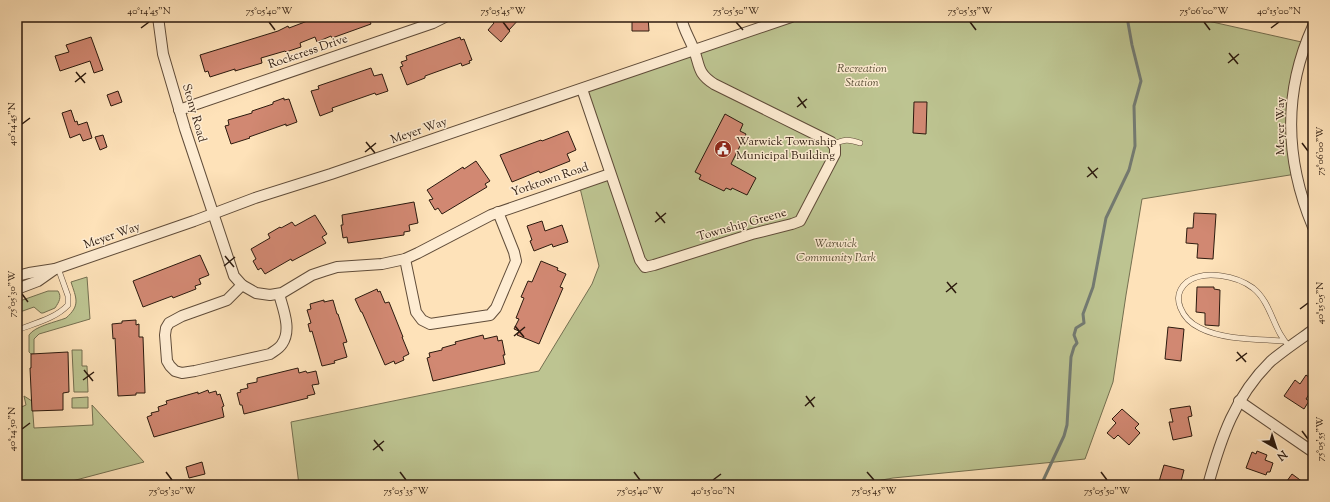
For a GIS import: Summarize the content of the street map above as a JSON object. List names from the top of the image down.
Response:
{
  "streets": {
    "street": [
      "Rockcress Drive",
      "Stony Road",
      "Meyer Way",
      "Yorktown Road",
      "Township Greene"
    ]
  },
  "crossings": [
    ["Rockcress Drive", "Stony Road"],
    ["Stony Road", "Meyer Way"],
    ["Meyer Way", "Township Greene"],
    ["Yorktown Road", "Township Greene"]
  ],
  "parks": ["Recreation Station", "Warwick Community Park"],
  "places": {
    "public building": ["Warwick Township Municipal Building"]
  },
  "north": "bottom right",
  "coordinates": [
    "40°14'45\"N",
    "75°05'40\"W",
    "75°05'45\"W",
    "75°05'50\"W",
    "75°05'55\"W",
    "75°06'00\"W",
    "40°15'00\"N",
    "75°05'30\"W",
    "40°15'05\"N",
    "40°14'50\"N",
    "75°05'35\"W"
  ]
}
